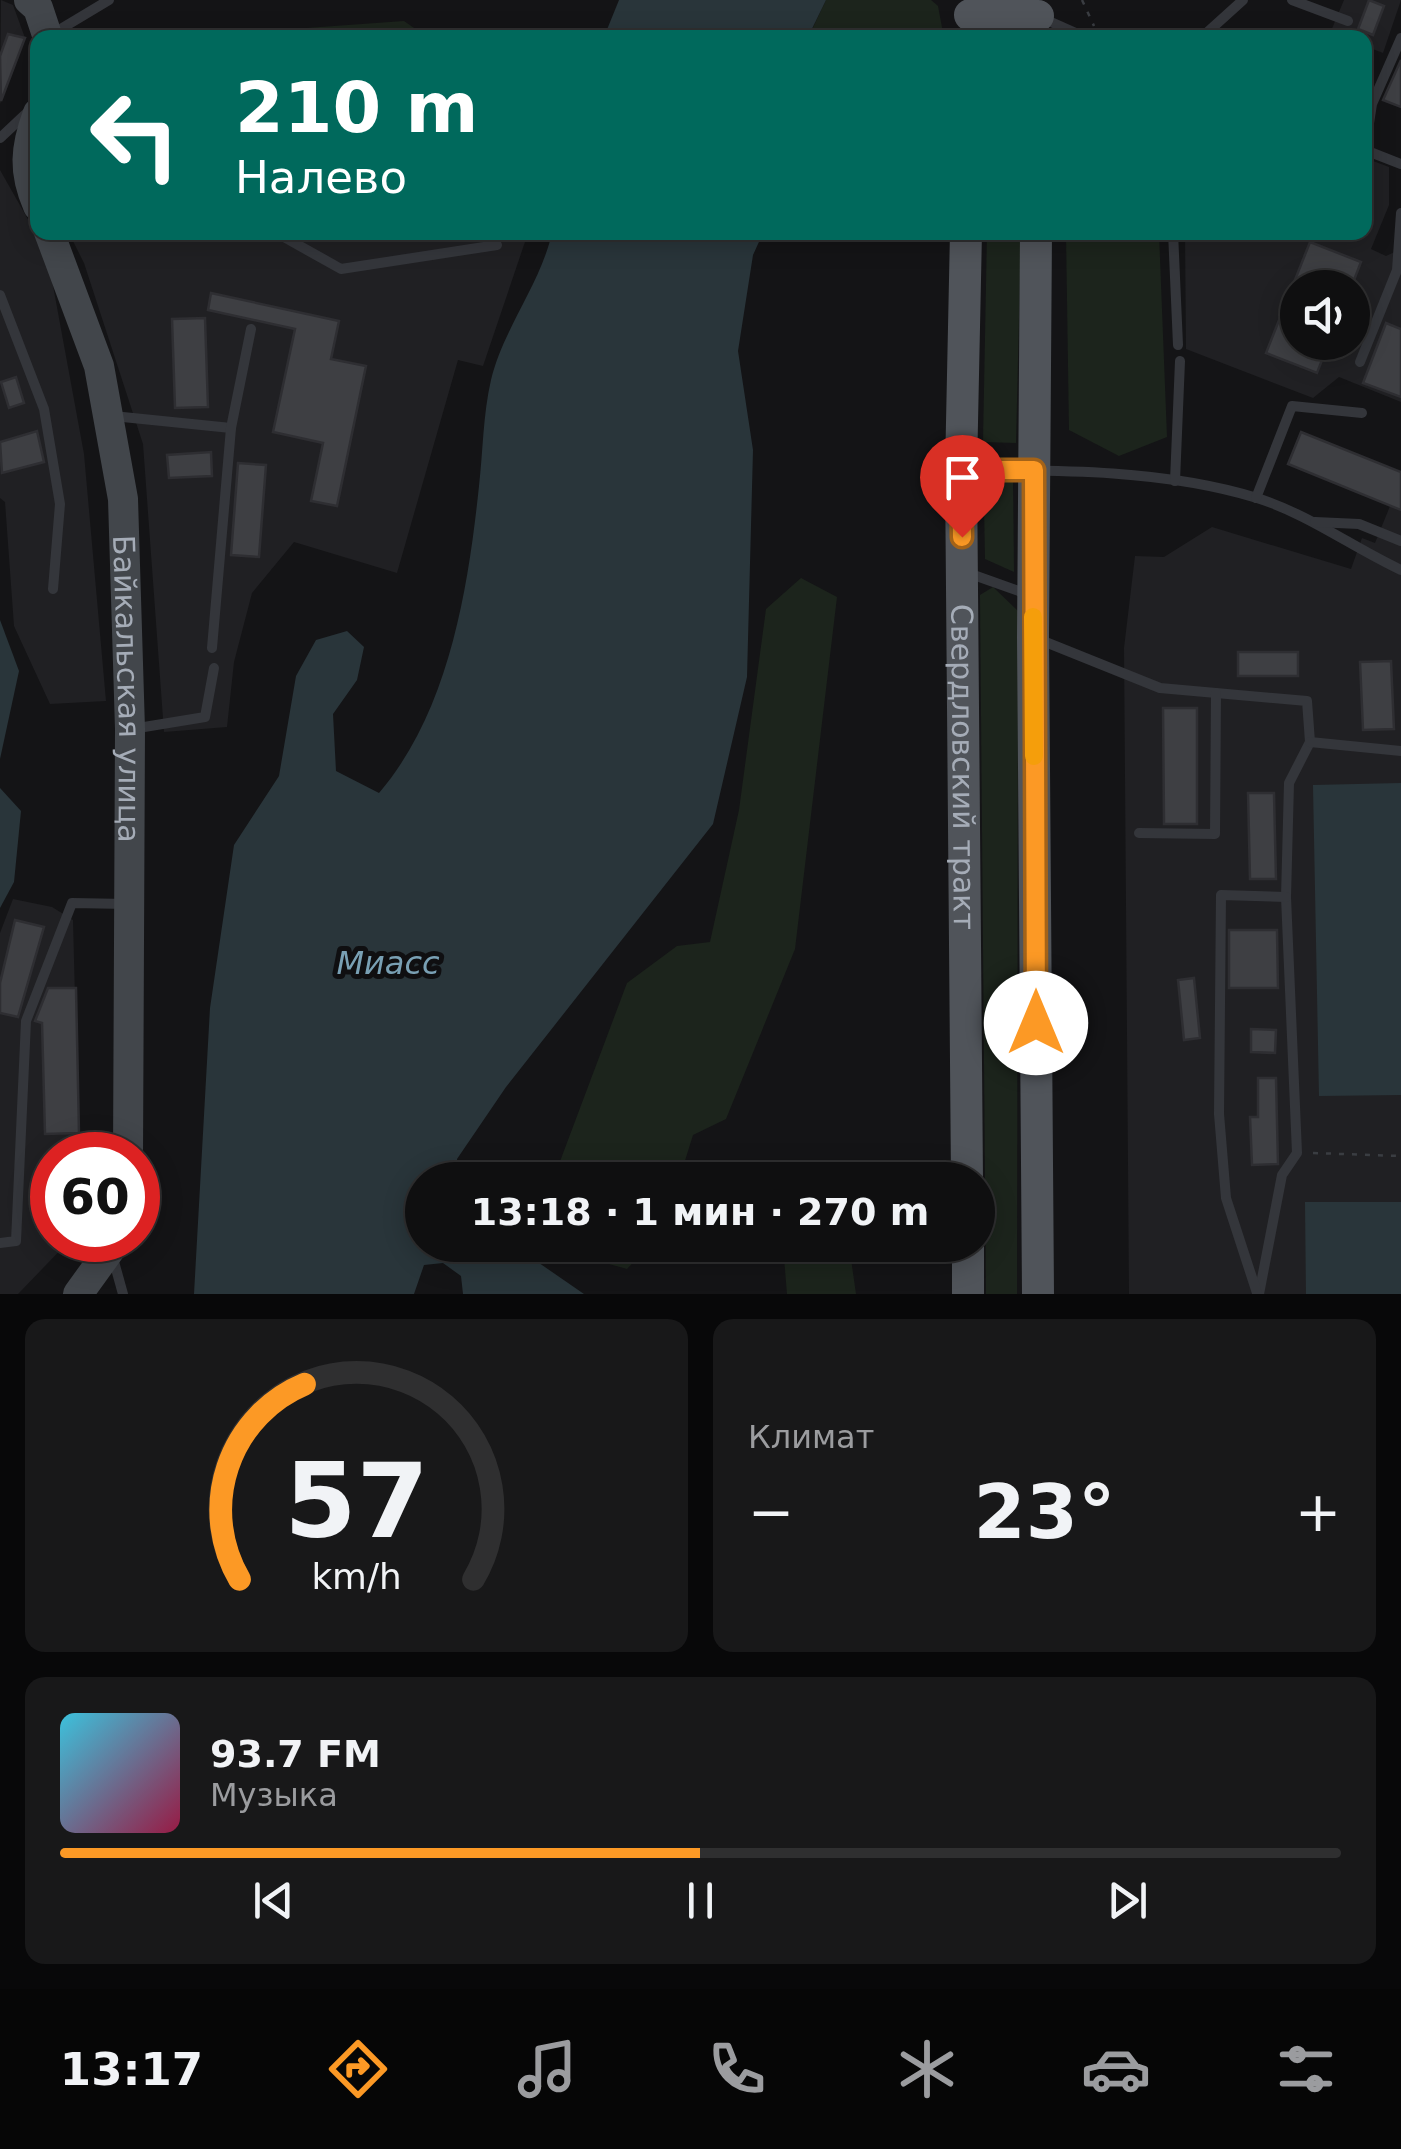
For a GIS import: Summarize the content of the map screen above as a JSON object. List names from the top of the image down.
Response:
{
  "streets": {
    "main road": ["Свердловский тракт"],
    "street": ["Байкальская улица"]
  },
  "water": ["Миасс"],
  "page": {
    "turn": ["210 m", "Налево"],
    "limit": "60",
    "trip": "13:18 · 1 мин · 270 m",
    "tile": "Климат",
    "heat": ["−", "23°", "+"],
    "song": ["93.7 FM", "Музыка"],
    "tabs": "13:17",
    "gauge": ["57", "km/h"]
  }
}
